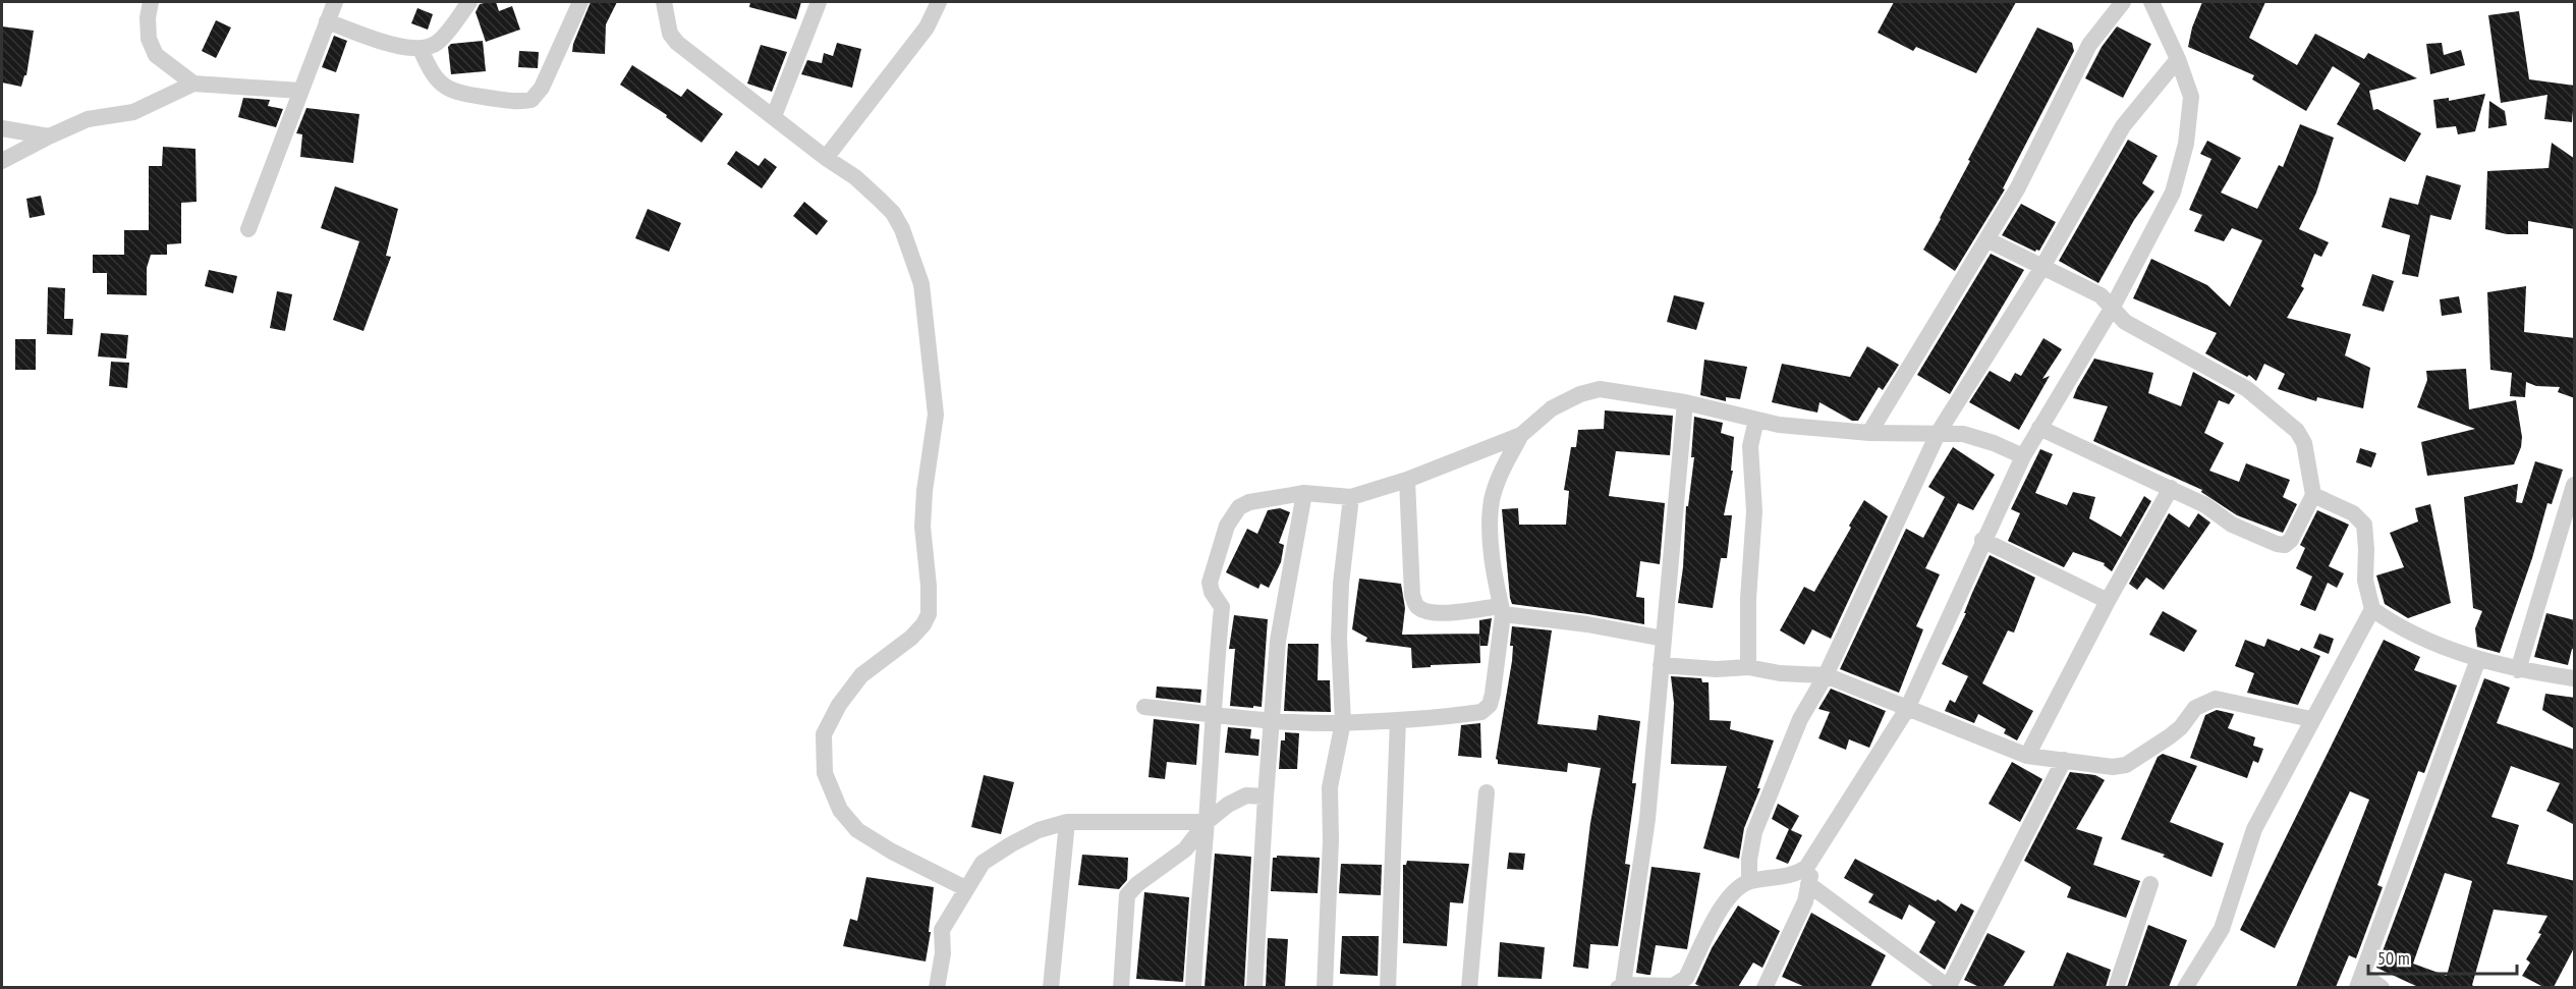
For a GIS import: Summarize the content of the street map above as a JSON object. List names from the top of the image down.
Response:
{
  "scale_bar": "50 m"
}
